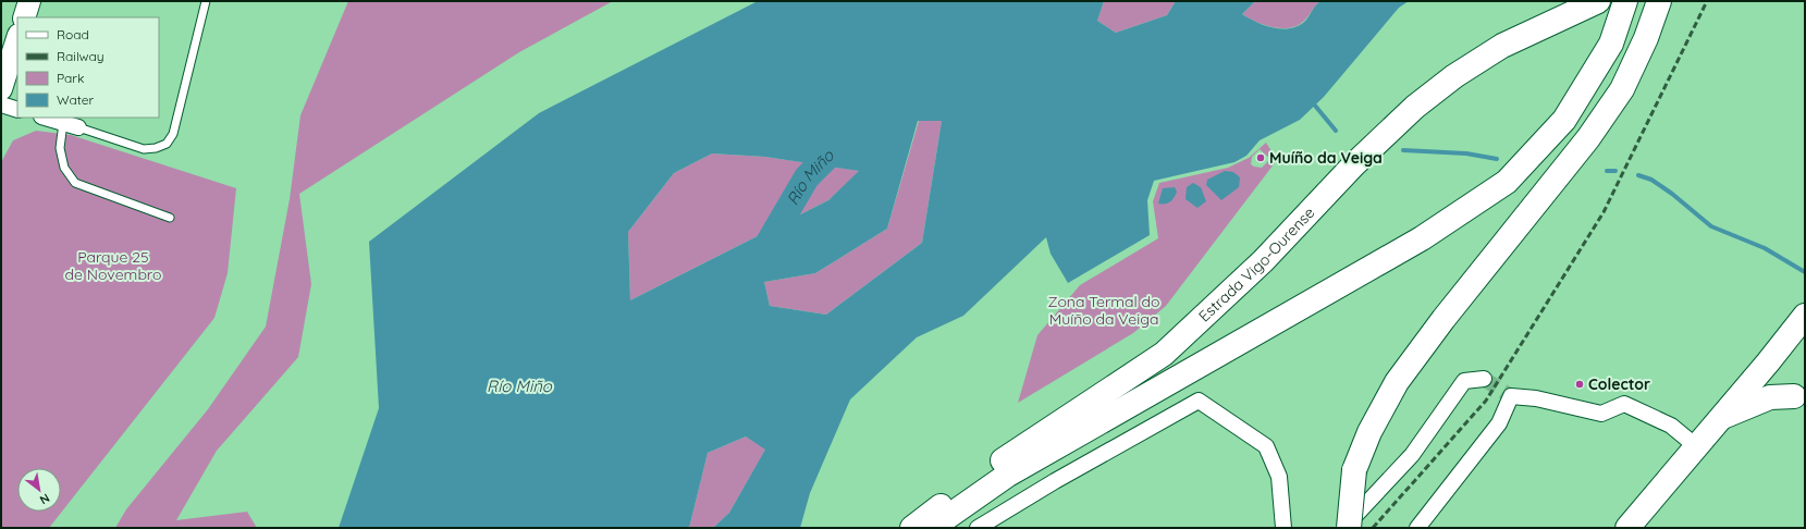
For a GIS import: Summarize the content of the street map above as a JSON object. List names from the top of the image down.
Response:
{
  "streets": {
    "highway": ["Estrada Vigo-Ourense"]
  },
  "water": ["Río Miño"],
  "parks": ["Parque 25 de Novembro", "Zona Termal do Muíño da Veiga"],
  "places": ["Muíño da Veiga", "Colector"],
  "legend": [
    "Road",
    "Railway",
    "Park",
    "Water"
  ],
  "north": "bottom right"
}
